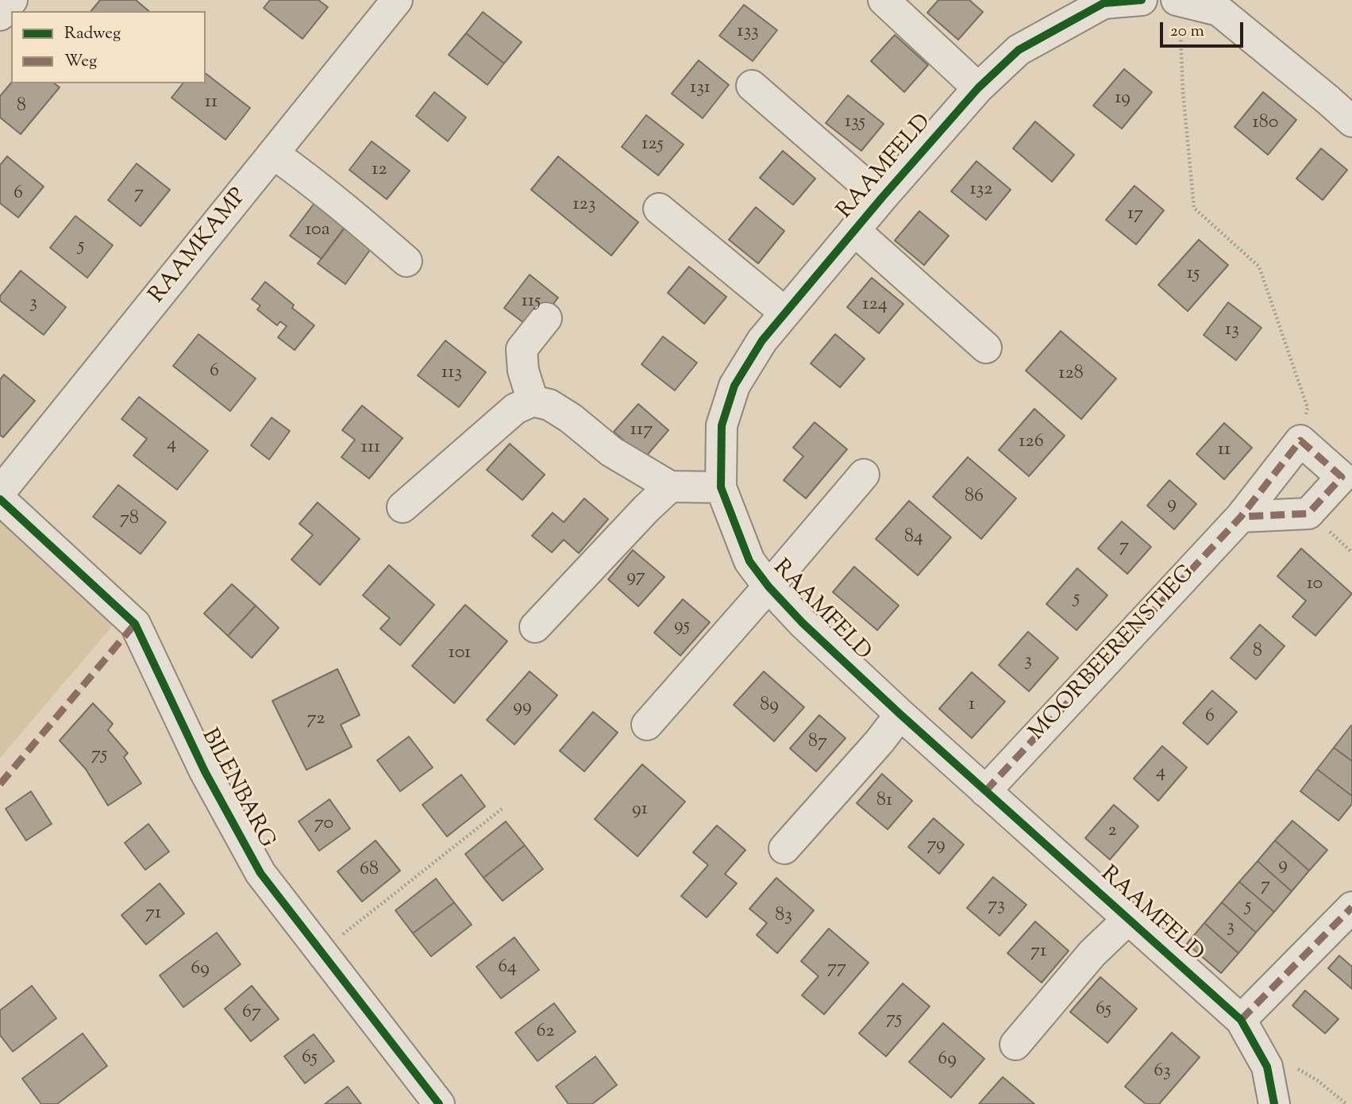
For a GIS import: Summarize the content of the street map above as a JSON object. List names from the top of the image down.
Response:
{
  "streets": {
    "street": [
      "RAAMFELD",
      "RAAMKAMP",
      "MOORBEERENSTIEG",
      "BILENBARG"
    ]
  },
  "crossings": [
    ["RAAMFELD", "MOORBEERENSTIEG"]
  ],
  "house_numbers": [
    "133",
    "131",
    "19",
    "11",
    "8",
    "135",
    "180",
    "125",
    "12",
    "132",
    "6",
    "7",
    "123",
    "17",
    "10a",
    "5",
    "15",
    "115",
    "3",
    "124",
    "13",
    "6",
    "113",
    "128",
    "117",
    "126",
    "4",
    "111",
    "11",
    "86",
    "9",
    "78",
    "84",
    "7",
    "97",
    "10",
    "5",
    "95",
    "8",
    "101",
    "3",
    "1",
    "89",
    "99",
    "6",
    "72",
    "87",
    "75",
    "4",
    "81",
    "91",
    "70",
    "2",
    "79",
    "9",
    "68",
    "7",
    "73",
    "5",
    "71",
    "83",
    "3",
    "71",
    "64",
    "77",
    "69",
    "65",
    "67",
    "75",
    "62",
    "65",
    "69",
    "63"
  ],
  "legend": ["Radweg", "Weg"],
  "scale_bar": "20 m"
}
